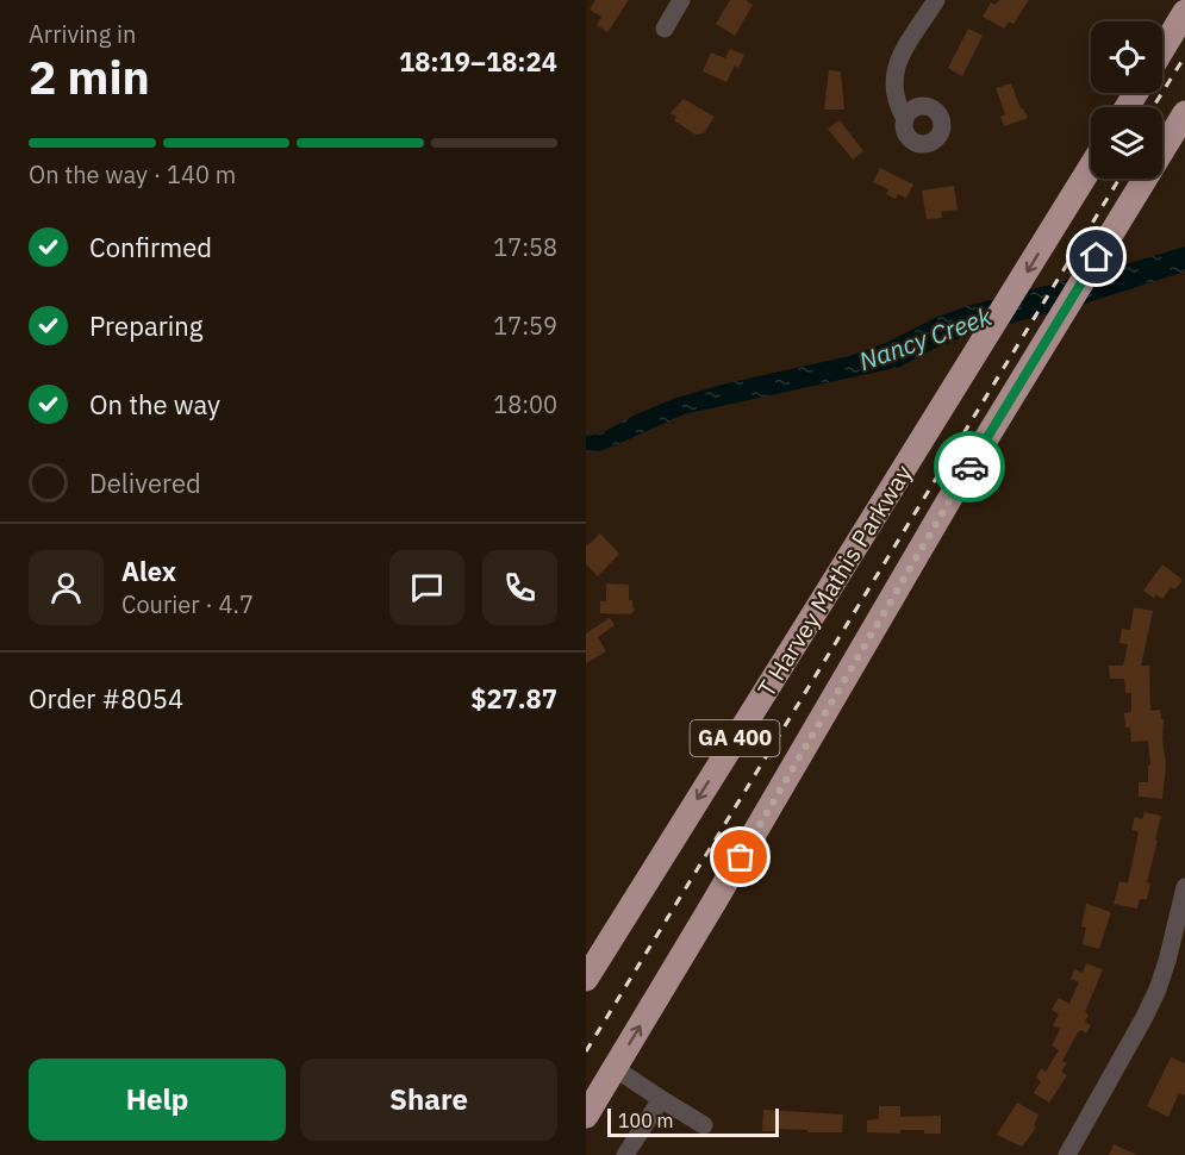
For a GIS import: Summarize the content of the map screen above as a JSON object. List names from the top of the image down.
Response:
{
  "streets": {
    "highway": ["T Harvey Mathis Parkway", "GA 400"]
  },
  "water": ["Nancy Creek"],
  "scale_bar": "100 m",
  "page": {
    "heading": ["2 min", "Arriving in", "18:19–18:24"],
    "panel": [
      "Alex",
      "Courier · 4.7",
      "Order #8054",
      "$27.87"
    ],
    "bar": "On the way · 140 m",
    "list": [
      ["Confirmed", "17:58"],
      ["Preparing", "17:59"],
      ["On the way", "18:00"],
      "Delivered"
    ],
    "buttons": ["Help", "Share"],
    "scale": "100 m"
  }
}
